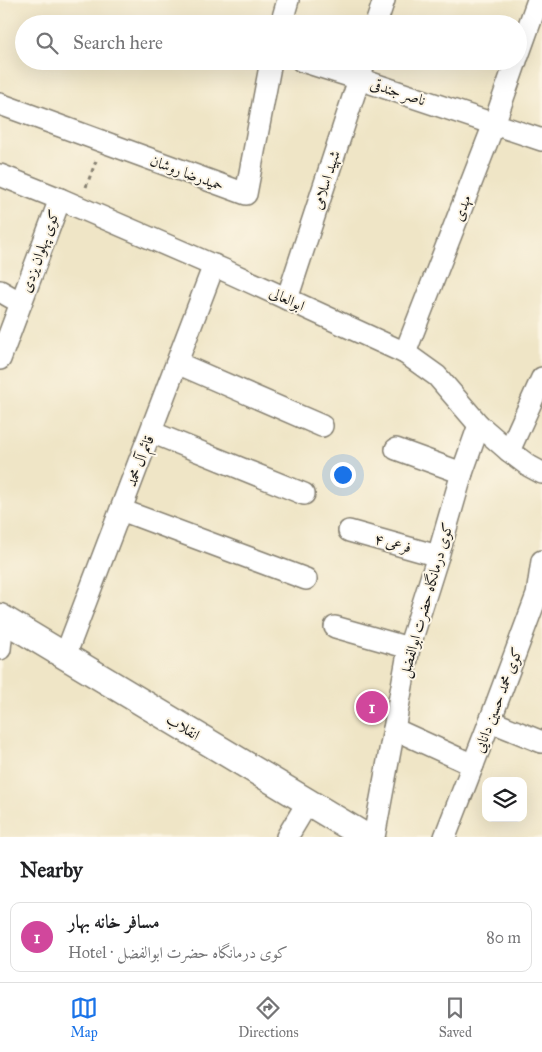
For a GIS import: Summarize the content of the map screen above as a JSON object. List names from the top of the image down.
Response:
{
  "streets": {
    "main road": ["انقلاب"],
    "street": [
      "ناصر جندقی",
      "حمیدرضا روشان",
      "شهید اسلامی",
      "مهدی",
      "کوی پهلوان یزدی",
      "ابوالعالی",
      "قائم آل محمد",
      "فرعی ۴",
      "کوی درمانگاه حضرت ابوالفضل",
      "کوی محمد حسین دانایی"
    ]
  },
  "crossings": [
    ["ناصر جندقی", "شهید اسلامی"],
    ["ناصر جندقی", "مهدی"],
    ["شهید اسلامی", "ابوالعالی"],
    ["مهدی", "ابوالعالی"],
    ["کوی پهلوان یزدی", "ابوالعالی"],
    ["ابوالعالی", "قائم آل محمد"],
    ["ابوالعالی", "کوی درمانگاه حضرت ابوالفضل"],
    ["قائم آل محمد", "انقلاب"],
    ["فرعی ۴", "کوی درمانگاه حضرت ابوالفضل"]
  ],
  "page": {
    "search": "Search here",
    "pins": "1",
    "heading": "Nearby",
    "list": [
      {
        "mark": "1",
        "name": "مسافر خانه بهار",
        "note": "Hotel · کوی درمانگاه حضرت ابوالفضل",
        "value": "80 m"
      }
    ],
    "nav": ["Map", "Directions", "Saved"]
  }
}
